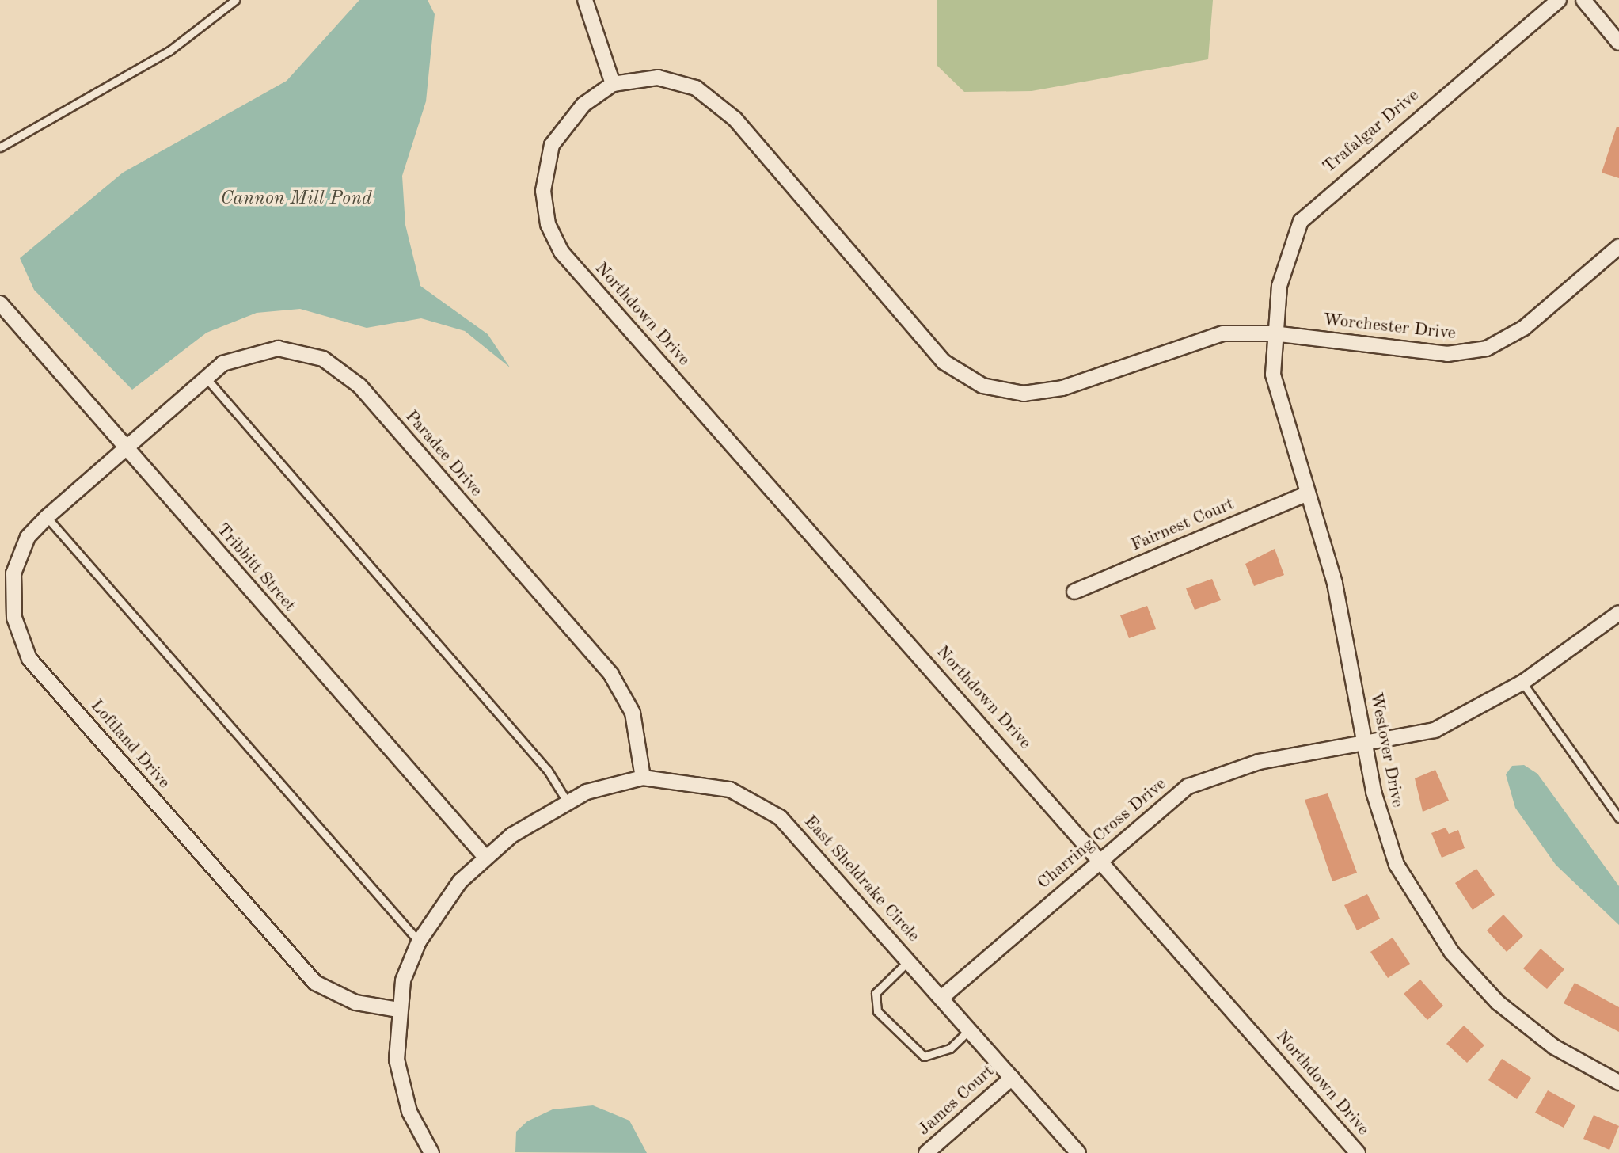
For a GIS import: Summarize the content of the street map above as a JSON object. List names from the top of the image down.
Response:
{
  "streets": {
    "street": [
      "Trafalgar Drive",
      "Northdown Drive",
      "Worchester Drive",
      "Paradee Drive",
      "Fairnest Court",
      "Tribbitt Street",
      "Loftland Drive",
      "Westover Drive",
      "Charring Cross Drive",
      "East Sheldrake Circle",
      "James Court"
    ]
  },
  "crossings": [
    ["Trafalgar Drive", "Northdown Drive"],
    ["Trafalgar Drive", "Worchester Drive"],
    ["Trafalgar Drive", "Westover Drive"],
    ["Northdown Drive", "Worchester Drive"],
    ["Northdown Drive", "Westover Drive"],
    ["Northdown Drive", "Charring Cross Drive"],
    ["Worchester Drive", "Westover Drive"],
    ["Paradee Drive", "Tribbitt Street"],
    ["Paradee Drive", "Loftland Drive"],
    ["Paradee Drive", "East Sheldrake Circle"],
    ["Fairnest Court", "Westover Drive"],
    ["Tribbitt Street", "Loftland Drive"],
    ["Tribbitt Street", "East Sheldrake Circle"],
    ["Loftland Drive", "East Sheldrake Circle"],
    ["Westover Drive", "Charring Cross Drive"],
    ["Charring Cross Drive", "East Sheldrake Circle"],
    ["East Sheldrake Circle", "James Court"]
  ],
  "water": ["Cannon Mill Pond"]
}
